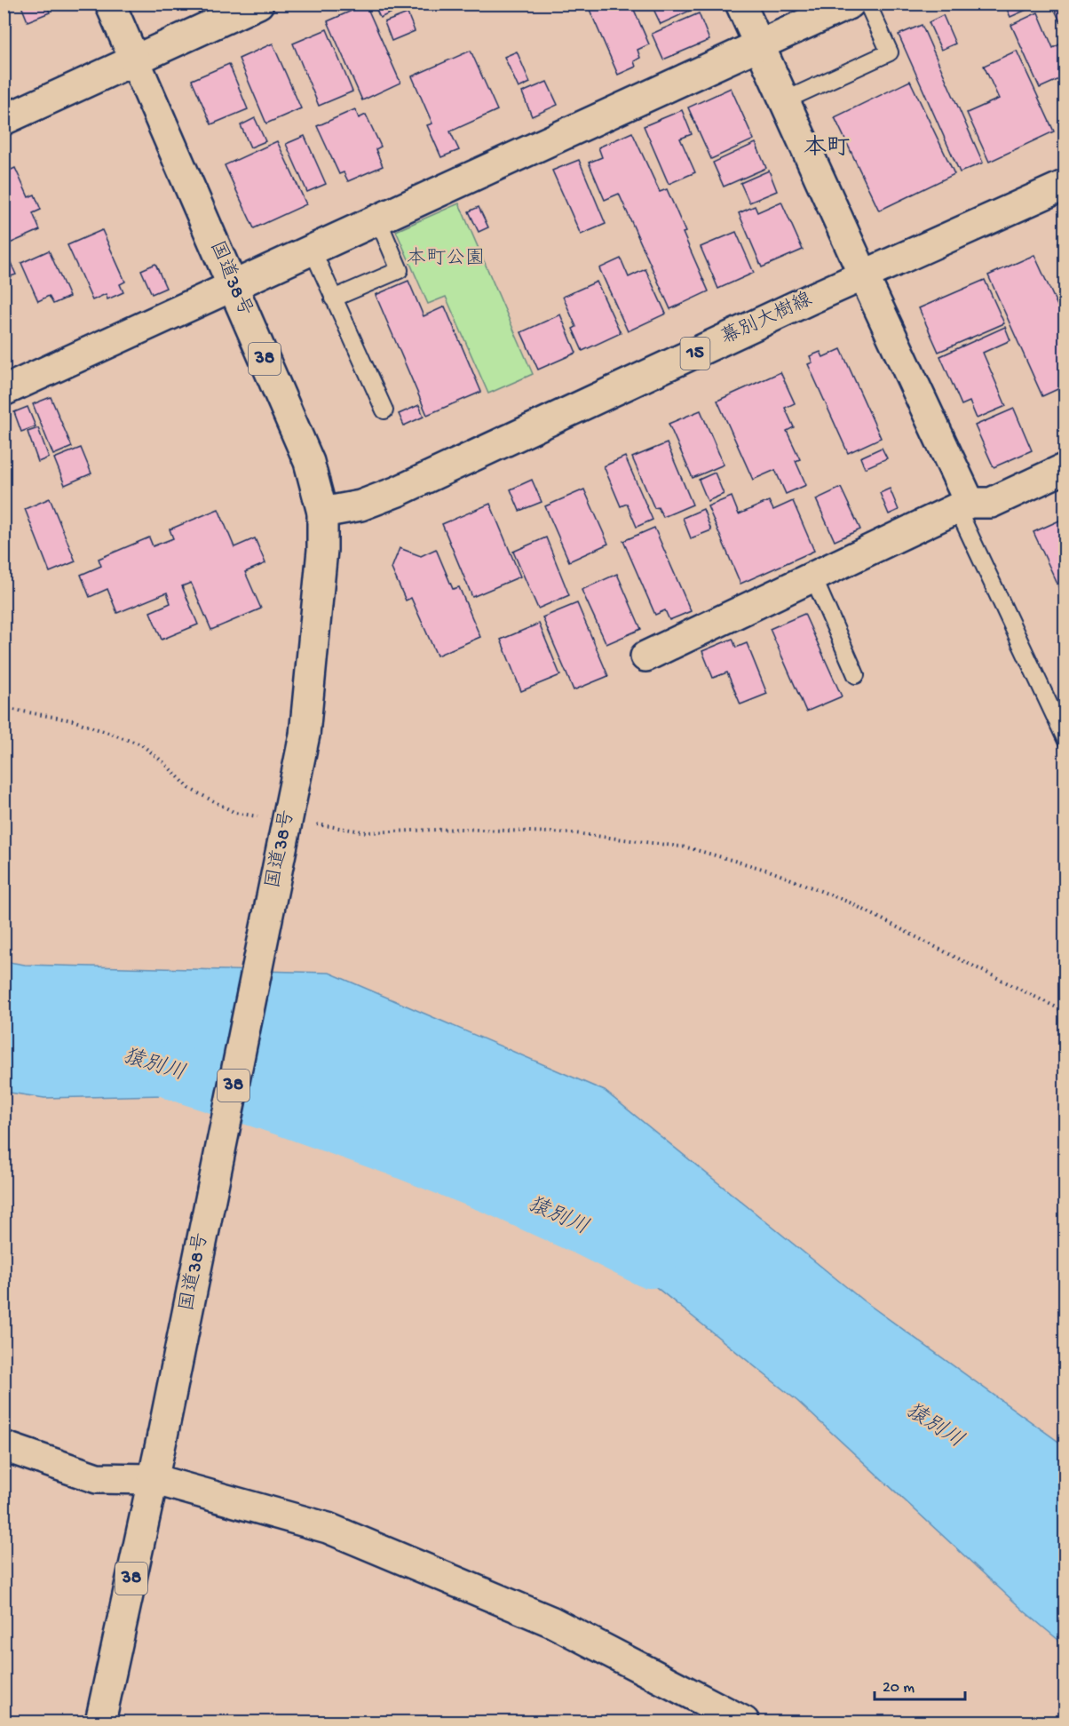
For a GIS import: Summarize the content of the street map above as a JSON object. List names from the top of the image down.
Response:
{
  "streets": {
    "main road": [
      "国道38号",
      "幕別大樹線",
      "15",
      "38"
    ]
  },
  "crossings": [
    ["国道38号", "幕別大樹線"]
  ],
  "districts": ["本町"],
  "water": ["猿別川"],
  "parks": ["本町公園"],
  "scale_bar": "20 m"
}
